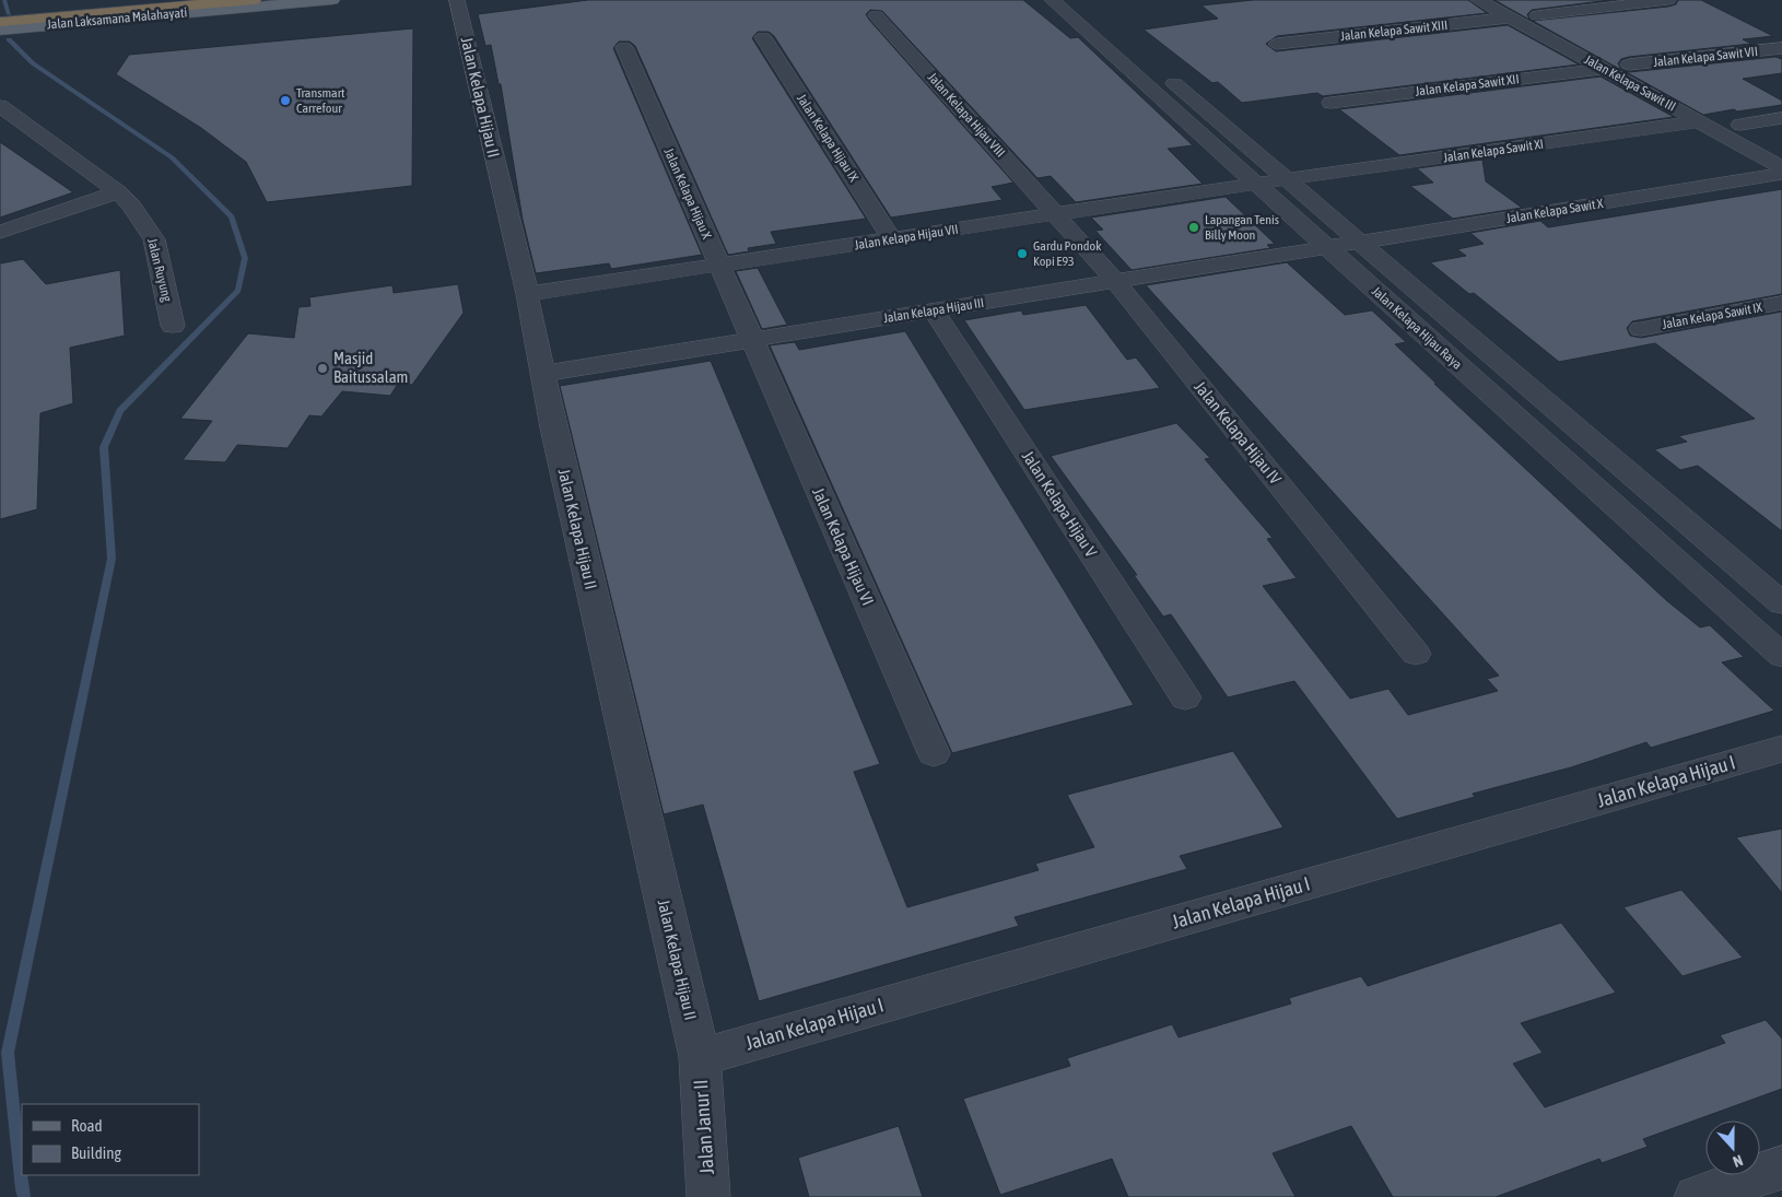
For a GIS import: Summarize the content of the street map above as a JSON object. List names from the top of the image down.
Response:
{
  "streets": {
    "main road": ["Jalan Laksamana Malahayati"],
    "street": [
      "Jalan Kelapa Sawit XIII",
      "Jalan Kelapa Sawit VII",
      "Jalan Kelapa Sawit III",
      "Jalan Kelapa Sawit XII",
      "Jalan Kelapa Hijau II",
      "Jalan Kelapa Hijau VIII",
      "Jalan Kelapa Hijau IX",
      "Jalan Kelapa Sawit XI",
      "Jalan Kelapa Hijau X",
      "Jalan Kelapa Sawit X",
      "Jalan Kelapa Hijau VII",
      "Jalan Ruyung",
      "Jalan Kelapa Hijau III",
      "Jalan Kelapa Sawit IX",
      "Jalan Kelapa Hijau Raya",
      "Jalan Kelapa Hijau IV",
      "Jalan Kelapa Hijau V",
      "Jalan Kelapa Hijau VI",
      "Jalan Kelapa Hijau I",
      "Jalan Janur II"
    ]
  },
  "crossings": [
    ["Jalan Kelapa Sawit XIII", "Jalan Kelapa Sawit III"],
    ["Jalan Kelapa Sawit VII", "Jalan Kelapa Sawit III"],
    ["Jalan Kelapa Sawit III", "Jalan Kelapa Sawit XII"],
    ["Jalan Kelapa Sawit III", "Jalan Kelapa Sawit XI"],
    ["Jalan Kelapa Hijau II", "Jalan Kelapa Hijau VII"],
    ["Jalan Kelapa Hijau II", "Jalan Kelapa Hijau III"],
    ["Jalan Kelapa Hijau II", "Jalan Kelapa Hijau I"],
    ["Jalan Kelapa Hijau II", "Jalan Janur II"],
    ["Jalan Kelapa Hijau VIII", "Jalan Kelapa Hijau VII"],
    ["Jalan Kelapa Hijau VIII", "Jalan Kelapa Hijau IV"],
    ["Jalan Kelapa Hijau IX", "Jalan Kelapa Hijau VII"],
    ["Jalan Kelapa Sawit XI", "Jalan Kelapa Hijau VII"],
    ["Jalan Kelapa Sawit XI", "Jalan Kelapa Hijau Raya"],
    ["Jalan Kelapa Hijau X", "Jalan Kelapa Hijau VII"],
    ["Jalan Kelapa Hijau X", "Jalan Kelapa Hijau III"],
    ["Jalan Kelapa Hijau X", "Jalan Kelapa Hijau VI"],
    ["Jalan Kelapa Sawit X", "Jalan Kelapa Hijau III"],
    ["Jalan Kelapa Sawit X", "Jalan Kelapa Hijau Raya"],
    ["Jalan Kelapa Hijau VII", "Jalan Kelapa Hijau Raya"],
    ["Jalan Kelapa Hijau VII", "Jalan Kelapa Hijau IV"],
    ["Jalan Kelapa Hijau III", "Jalan Kelapa Hijau Raya"],
    ["Jalan Kelapa Hijau III", "Jalan Kelapa Hijau IV"],
    ["Jalan Kelapa Hijau III", "Jalan Kelapa Hijau V"],
    ["Jalan Kelapa Hijau III", "Jalan Kelapa Hijau VI"],
    ["Jalan Kelapa Hijau I", "Jalan Janur II"]
  ],
  "places": [
    "Transmart Carrefour",
    "Lapangan Tenis Billy Moon",
    "Gardu Pondok Kopi E93",
    "Masjid Baitussalam"
  ],
  "legend": ["Road", "Building"],
  "north": "bottom"
}
